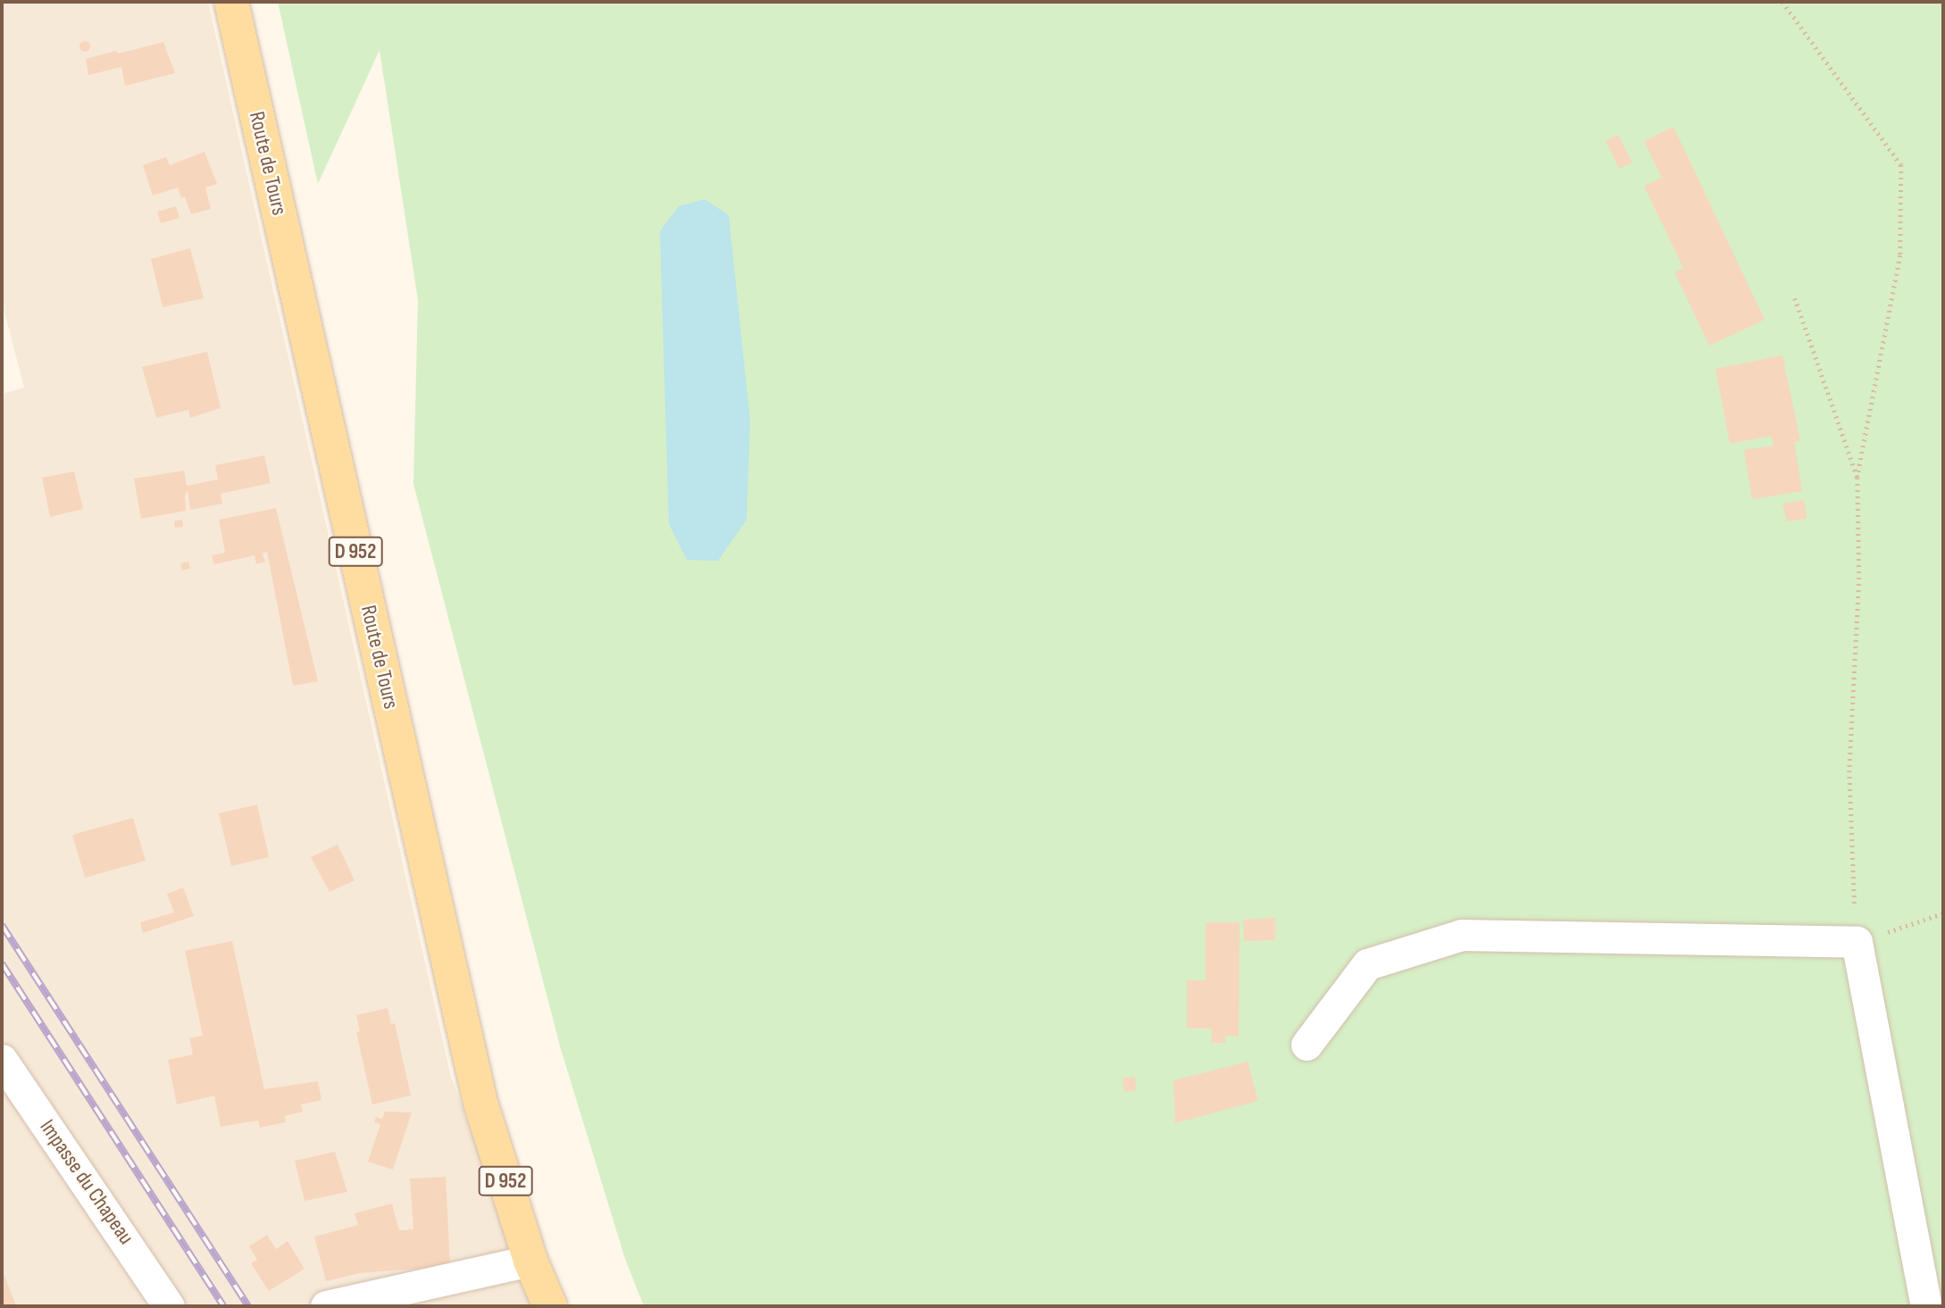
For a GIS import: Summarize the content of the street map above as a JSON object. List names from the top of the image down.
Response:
{
  "streets": {
    "main road": ["Route de Tours", "D 952"],
    "street": ["Impasse du Chapeau"]
  }
}
